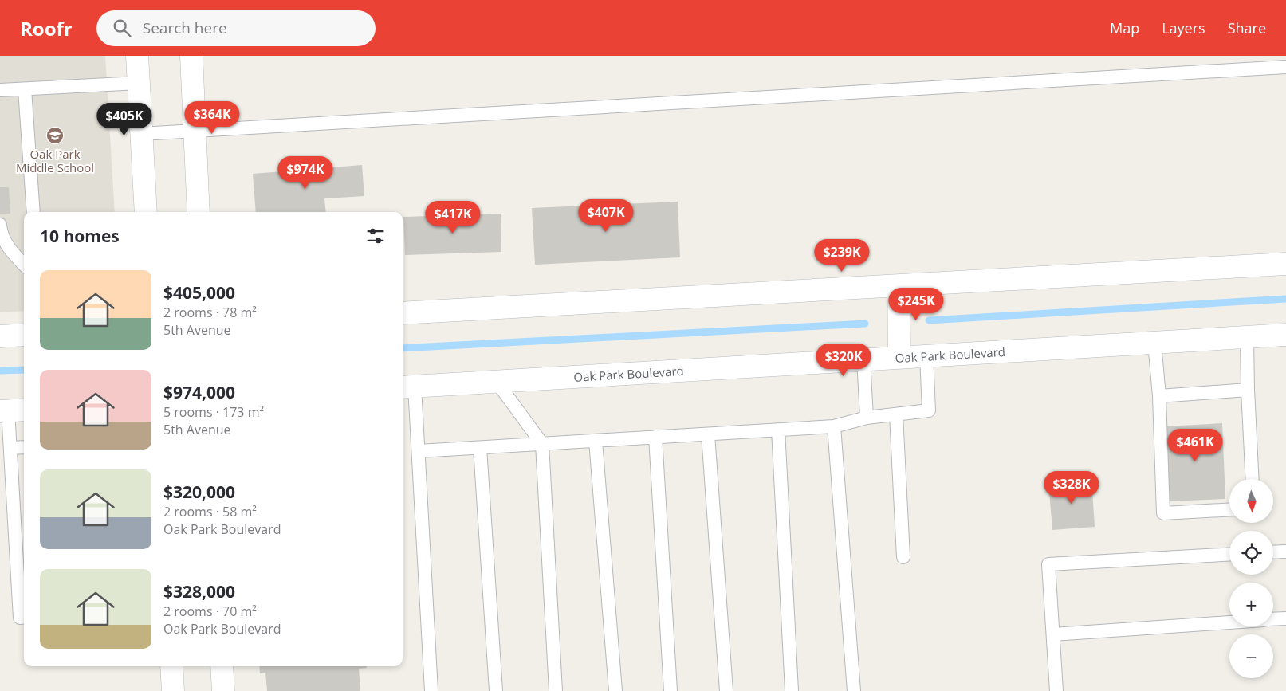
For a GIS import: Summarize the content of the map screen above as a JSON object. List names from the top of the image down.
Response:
{
  "streets": {
    "street": ["Oak Park Boulevard"]
  },
  "places": {
    "school or university": ["Oak Park Middle School"]
  },
  "north": "bottom",
  "page": {
    "header": "Roofr",
    "search": "Search here",
    "nav": ["Map", "Layers", "Share"],
    "price": [
      "$364K",
      "$405K",
      "$974K",
      "$407K",
      "$417K",
      "$239K",
      "$245K",
      "$320K",
      "$461K",
      "$328K"
    ],
    "heading": "10 homes",
    "list": [
      {
        "name": "$405,000",
        "note": "2 rooms · 78 m² · 5th Avenue"
      },
      {
        "name": "$974,000",
        "note": "5 rooms · 173 m² · 5th Avenue"
      },
      {
        "name": "$320,000",
        "note": "2 rooms · 58 m² · Oak Park Boulevard"
      },
      {
        "name": "$328,000",
        "note": "2 rooms · 70 m² · Oak Park Boulevard"
      }
    ],
    "map_buttons": ["+", "−"]
  }
}
